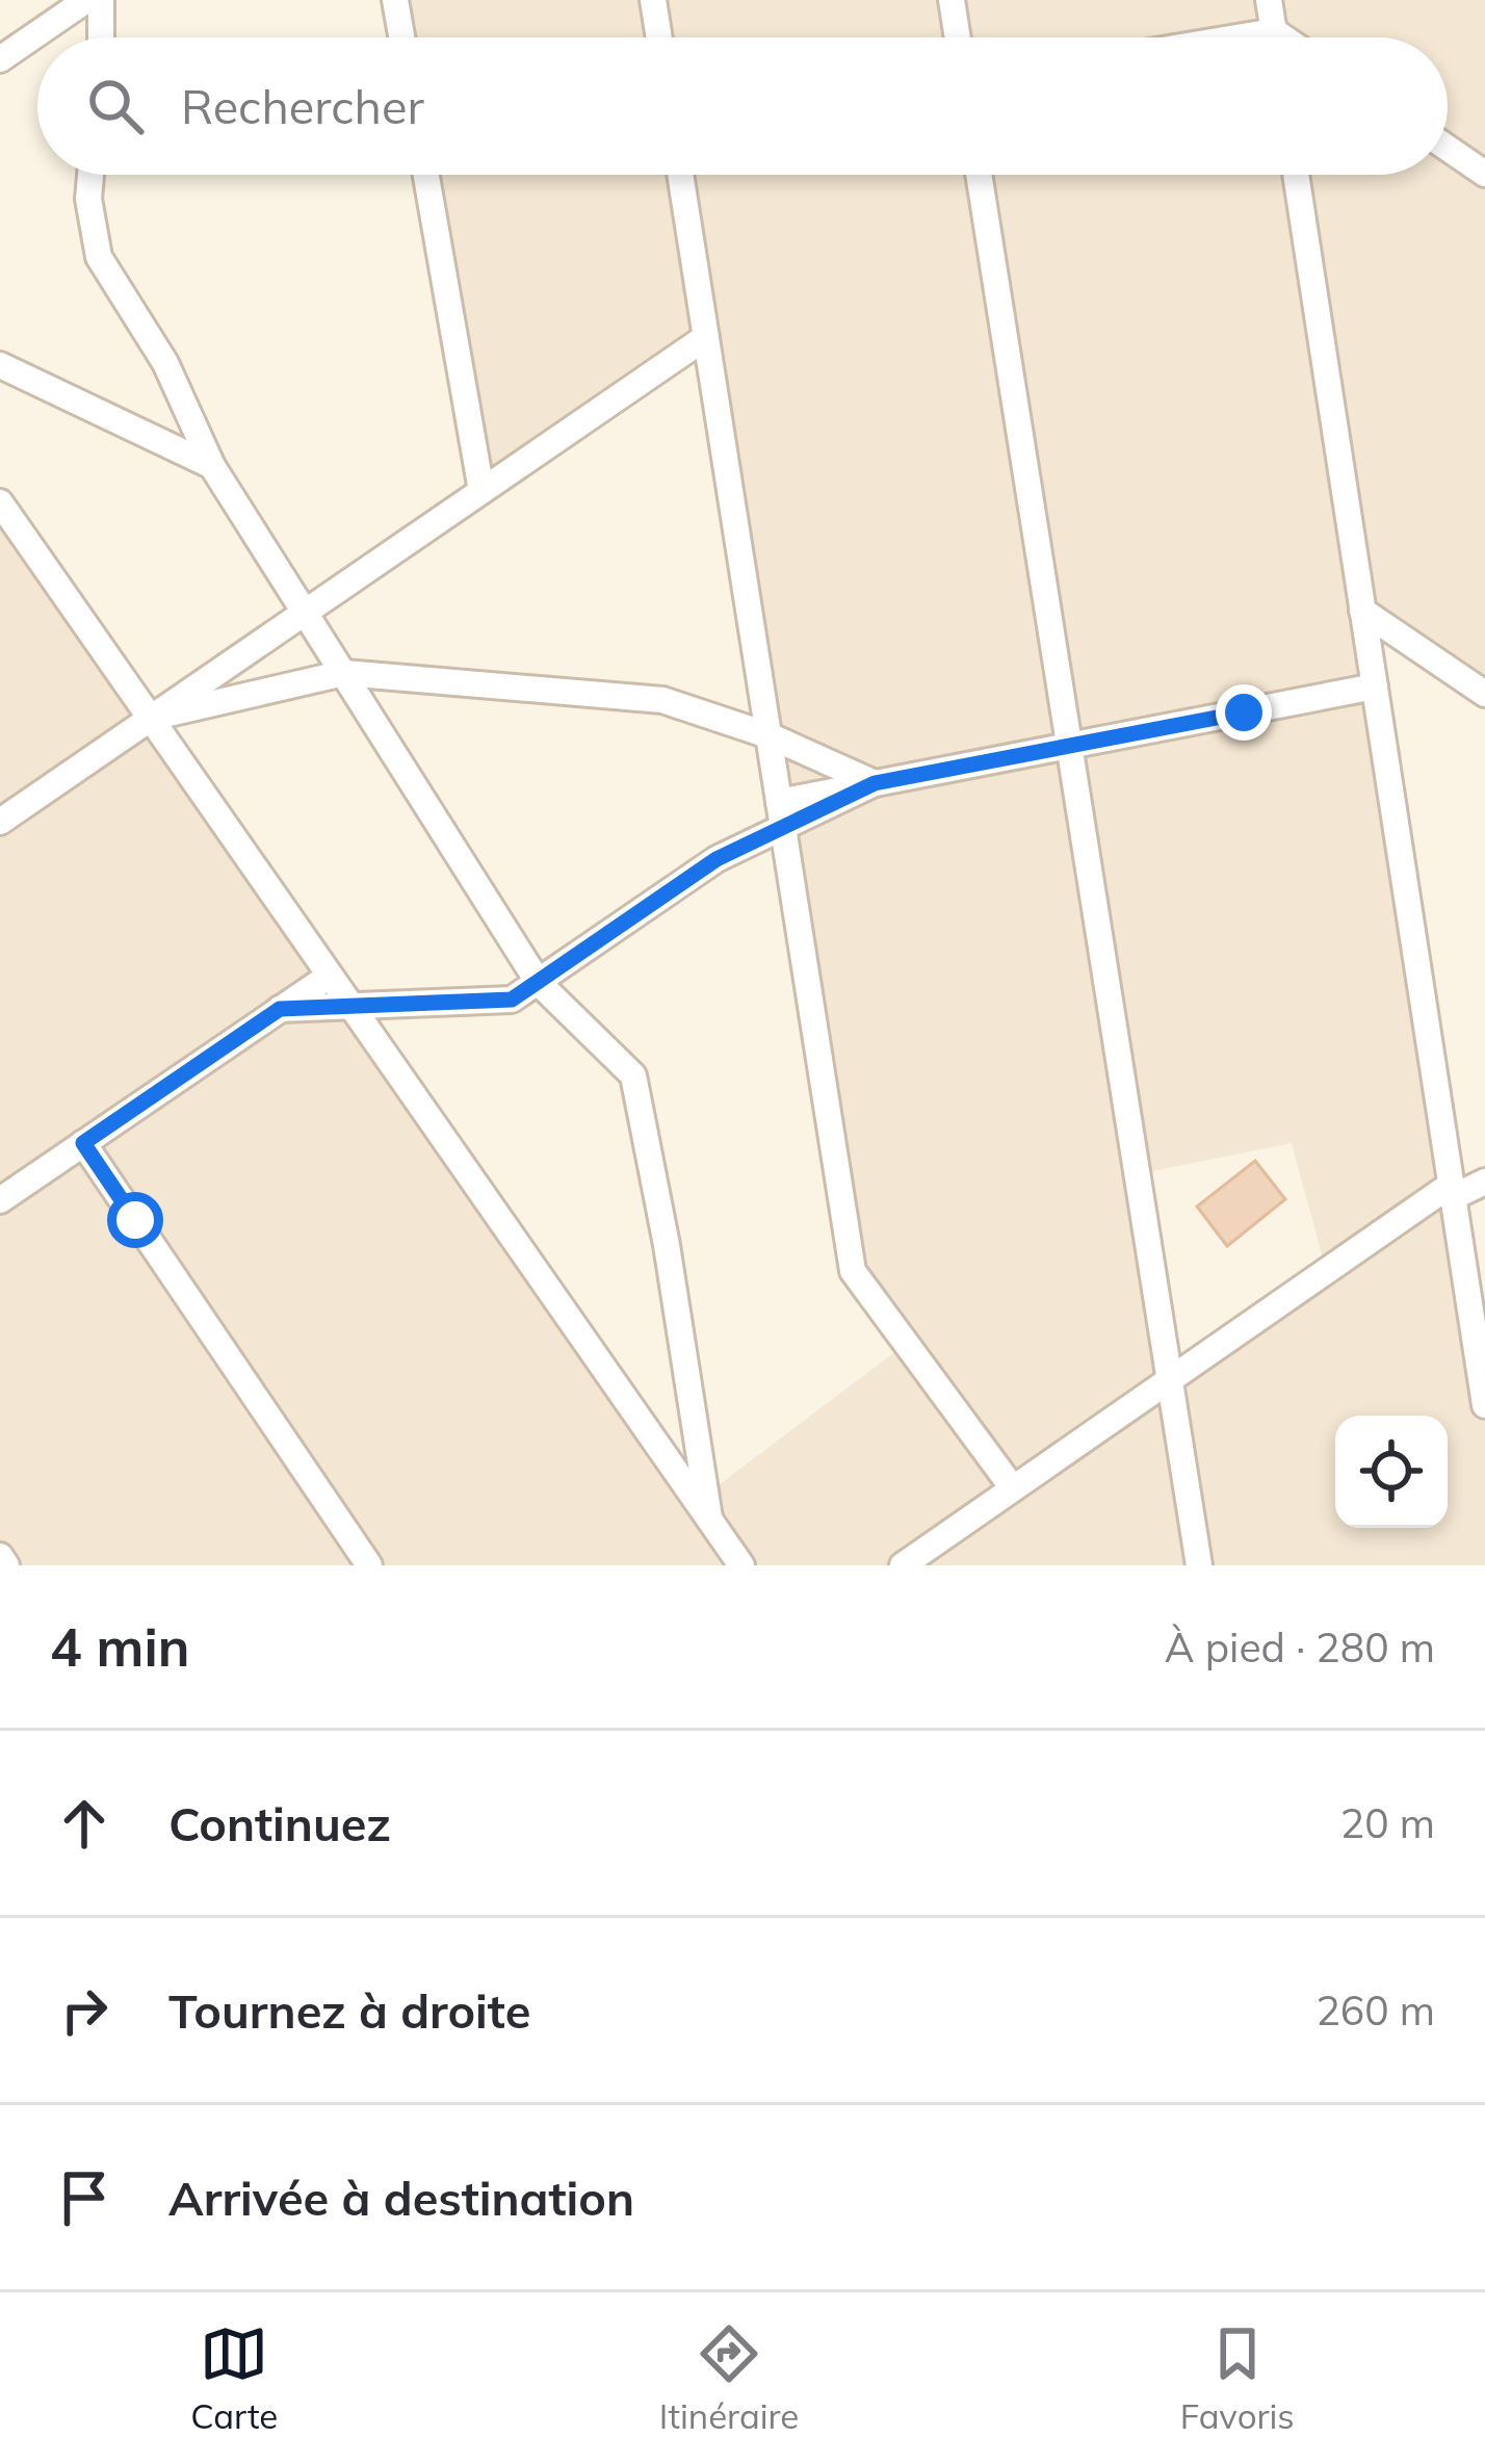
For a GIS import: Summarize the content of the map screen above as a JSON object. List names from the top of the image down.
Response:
{
  "page": {
    "search": "Rechercher",
    "heading": ["4 min", "À pied · 280 m"],
    "list": [
      ["Continuez", "20 m"],
      ["Tournez à droite", "260 m"],
      "Arrivée à destination"
    ],
    "nav": ["Carte", "Itinéraire", "Favoris"]
  }
}
